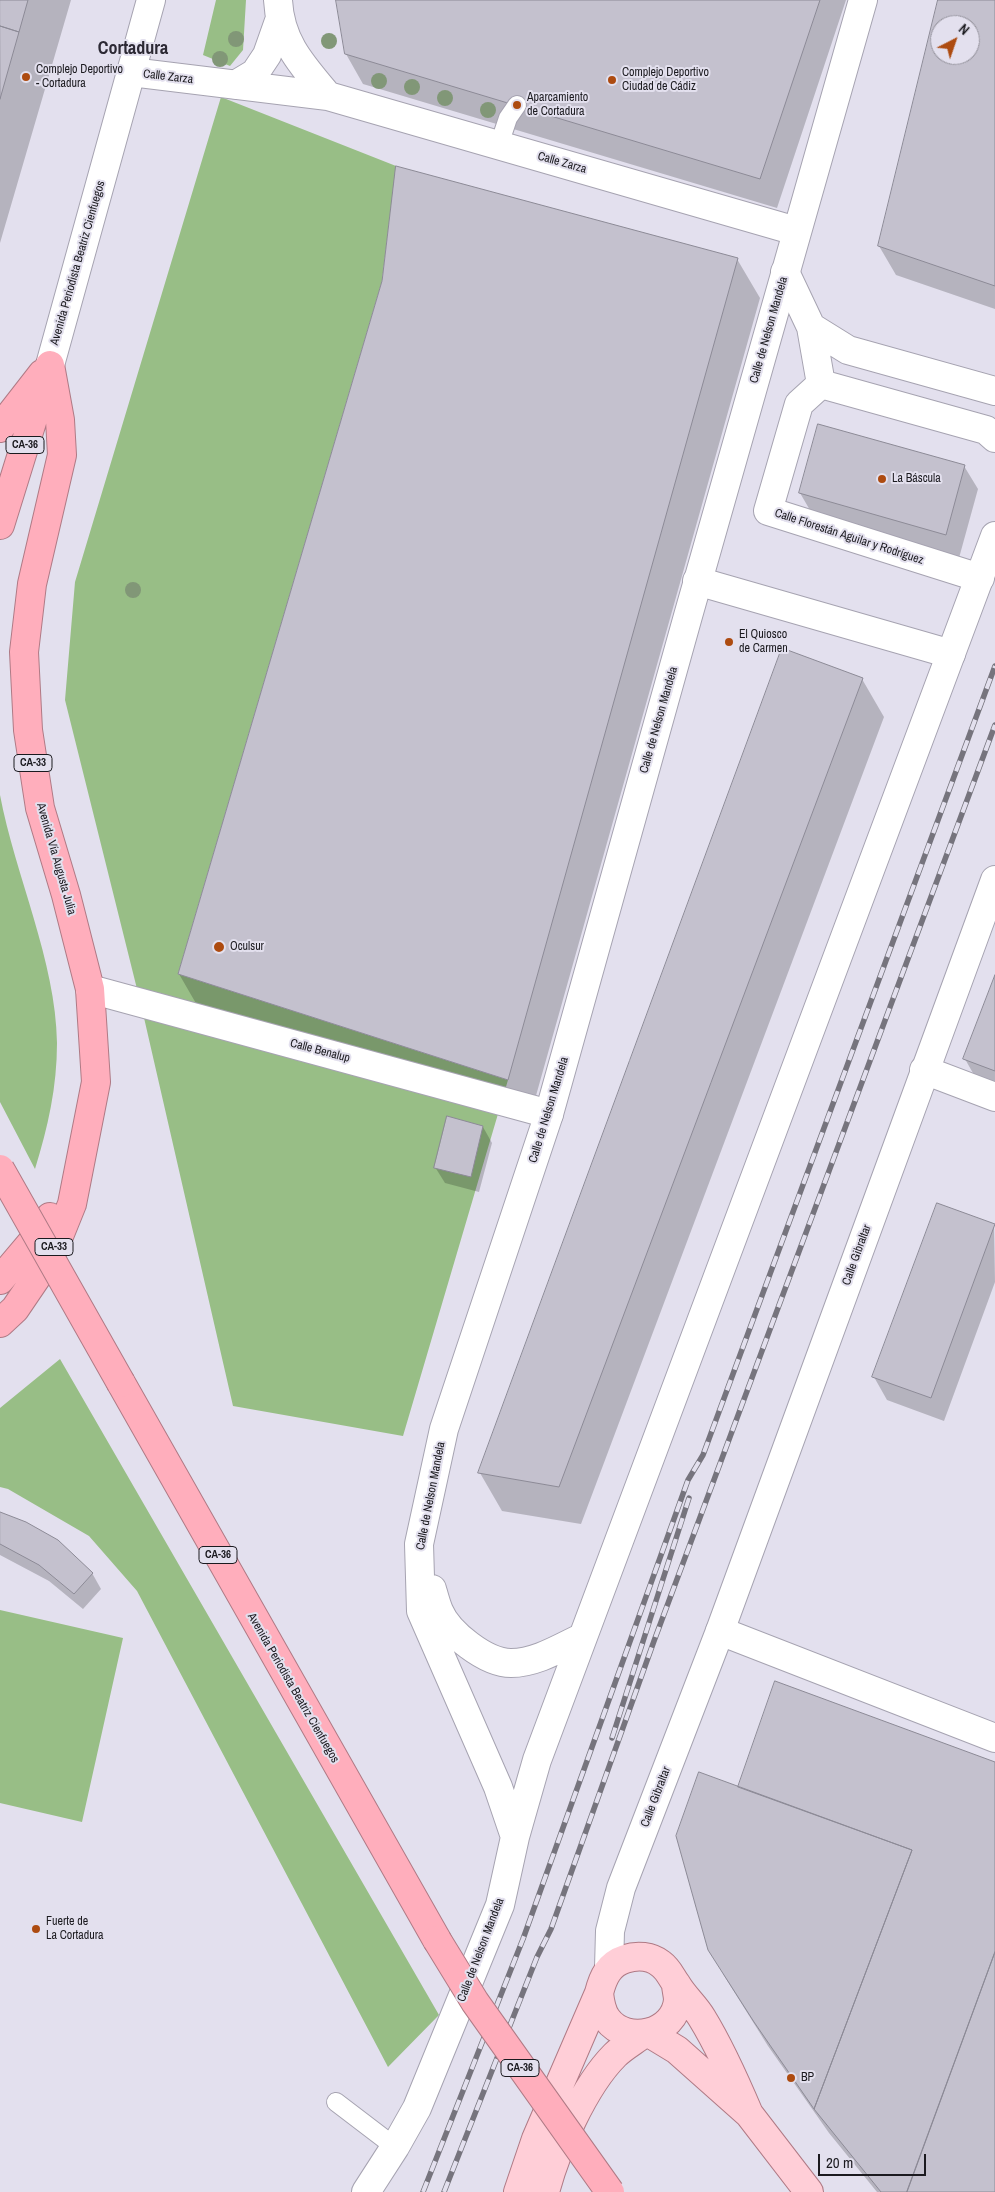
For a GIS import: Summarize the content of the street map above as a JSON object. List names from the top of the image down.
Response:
{
  "streets": {
    "highway": [
      "Avenida Periodista Beatriz Cienfuegos",
      "CA-36",
      "CA-33",
      "Avenida Vía Augusta Julia"
    ],
    "street": [
      "Calle Zarza",
      "Calle de Nelson Mandela",
      "Calle Florestán Aguilar y Rodríguez",
      "Calle Benalup",
      "Calle Gibraltar"
    ]
  },
  "crossings": [
    ["Calle Zarza", "Avenida Periodista Beatriz Cienfuegos"],
    ["Calle Zarza", "Calle de Nelson Mandela"],
    ["Avenida Periodista Beatriz Cienfuegos", "Avenida Vía Augusta Julia"],
    ["Calle de Nelson Mandela", "Calle Benalup"],
    ["Avenida Vía Augusta Julia", "Calle Benalup"]
  ],
  "districts": ["Cortadura"],
  "places": [
    "Complejo Deportivo - Cortadura",
    "Complejo Deportivo Ciudad de Cádiz",
    "Aparcamiento de Cortadura",
    "La Báscula",
    "El Quiosco de Carmen",
    "Oculsur",
    "Fuerte de La Cortadura",
    "BP"
  ],
  "scale_bar": "20 m",
  "north": "top right"
}
